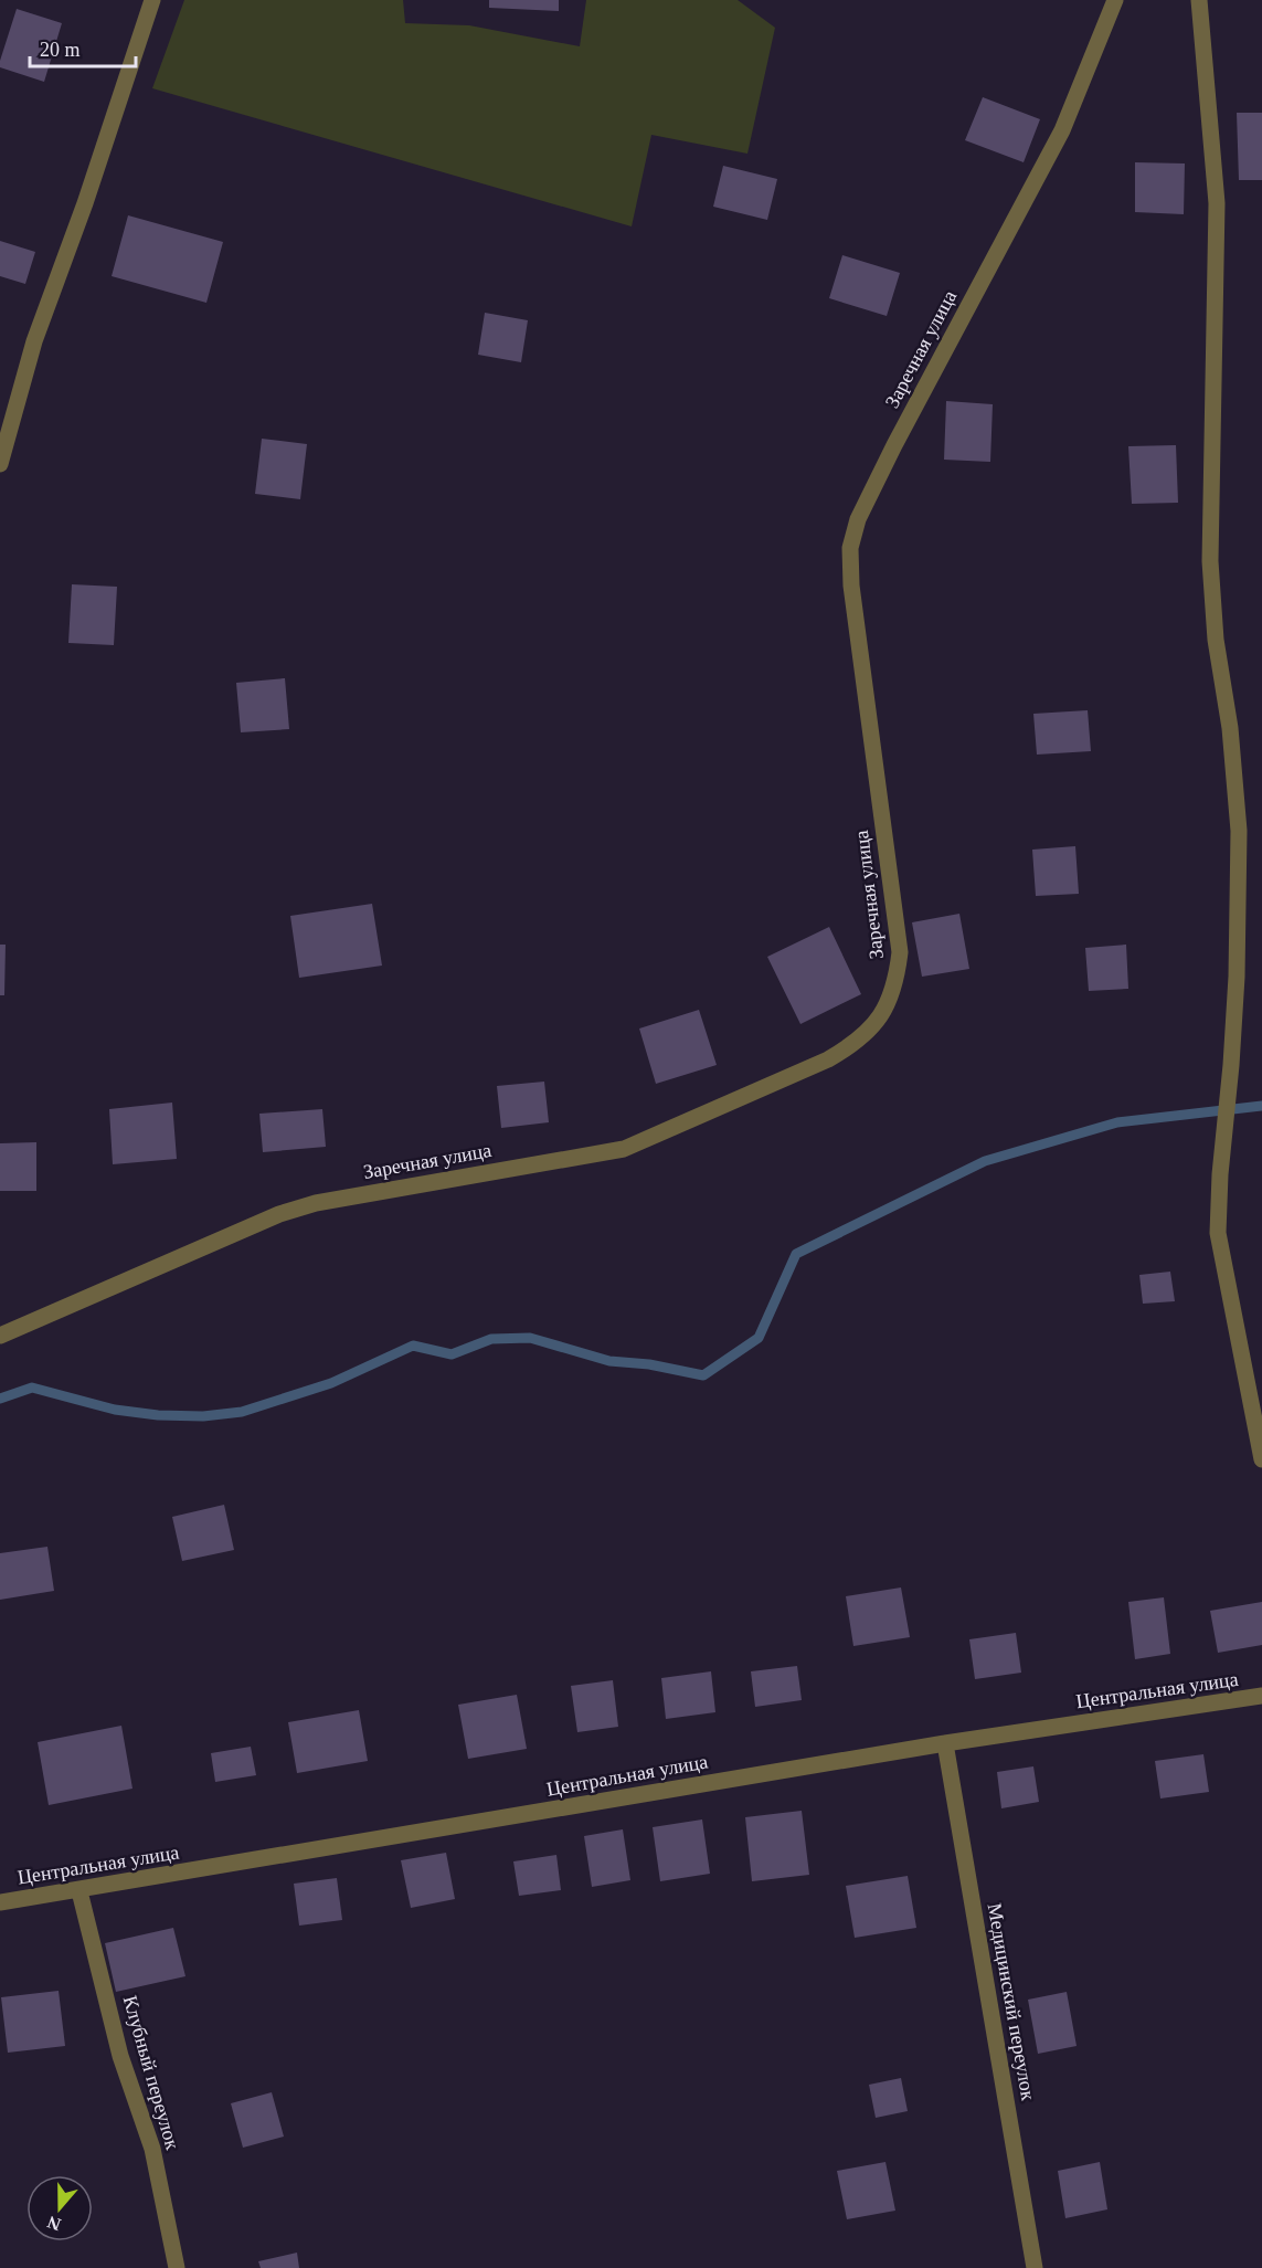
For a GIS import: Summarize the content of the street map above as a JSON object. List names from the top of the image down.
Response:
{
  "streets": {
    "street": [
      "Заречная улица",
      "Центральная улица",
      "Медицинский переулок",
      "Клубный переулок"
    ]
  },
  "crossings": [
    ["Центральная улица", "Медицинский переулок"],
    ["Центральная улица", "Клубный переулок"]
  ],
  "scale_bar": "20 m",
  "north": "bottom"
}
